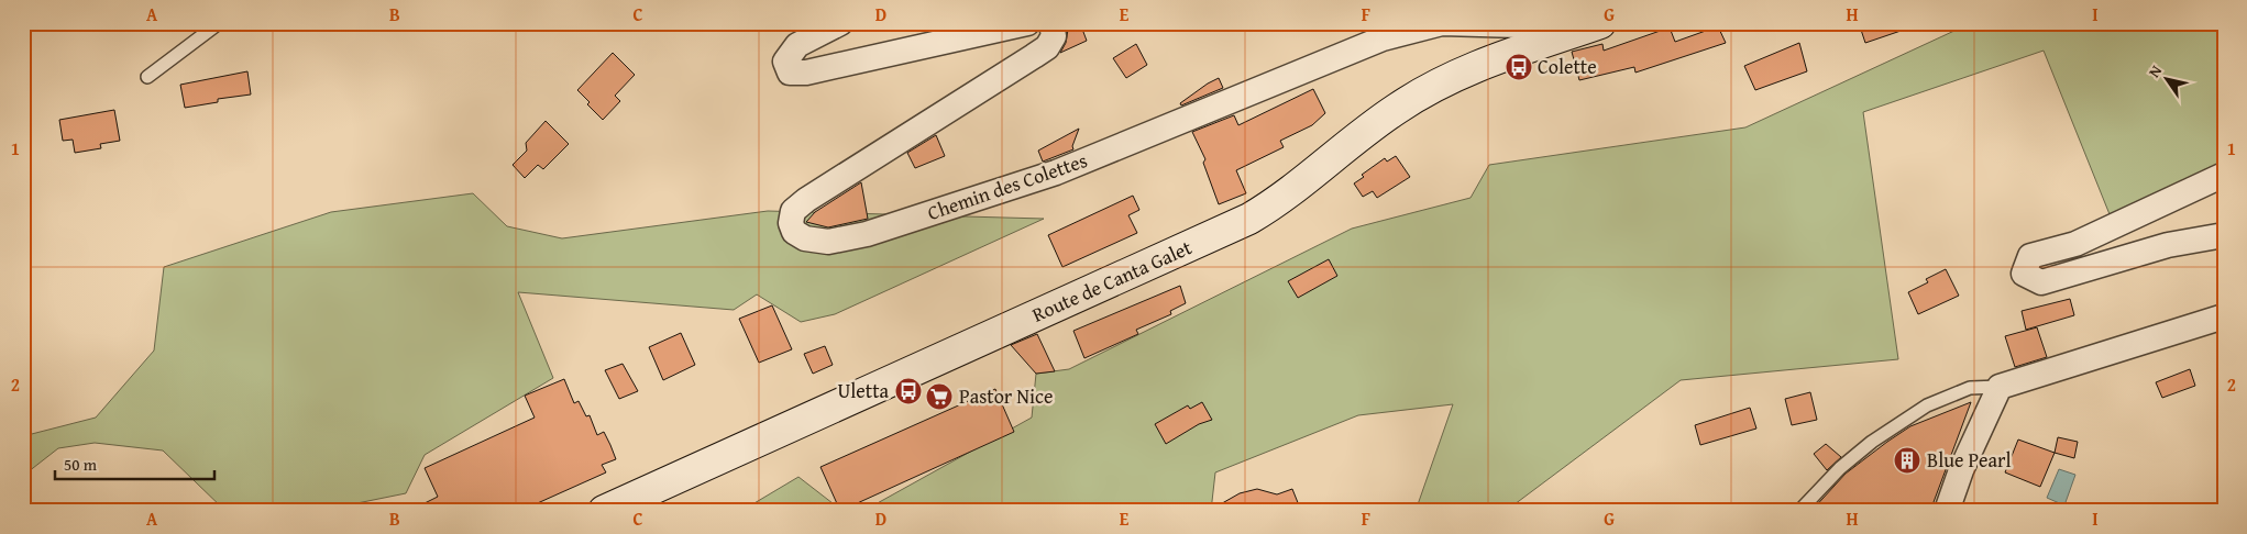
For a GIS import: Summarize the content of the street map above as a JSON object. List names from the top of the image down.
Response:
{
  "streets": {
    "main road": ["Route de Canta Galet"],
    "street": ["Chemin des Colettes"]
  },
  "crossings": [
    ["Chemin des Colettes", "Route de Canta Galet"]
  ],
  "places": {
    "bus stop": ["Colette", "Uletta"],
    "supermarket": ["Pastor Nice"],
    "building": ["Blue Pearl"]
  },
  "scale_bar": "50 m",
  "north": "top left",
  "grid": {
    "columns": [
      "A",
      "B",
      "C",
      "D",
      "E",
      "F",
      "G",
      "H",
      "I"
    ],
    "rows": ["1", "2"]
  }
}
